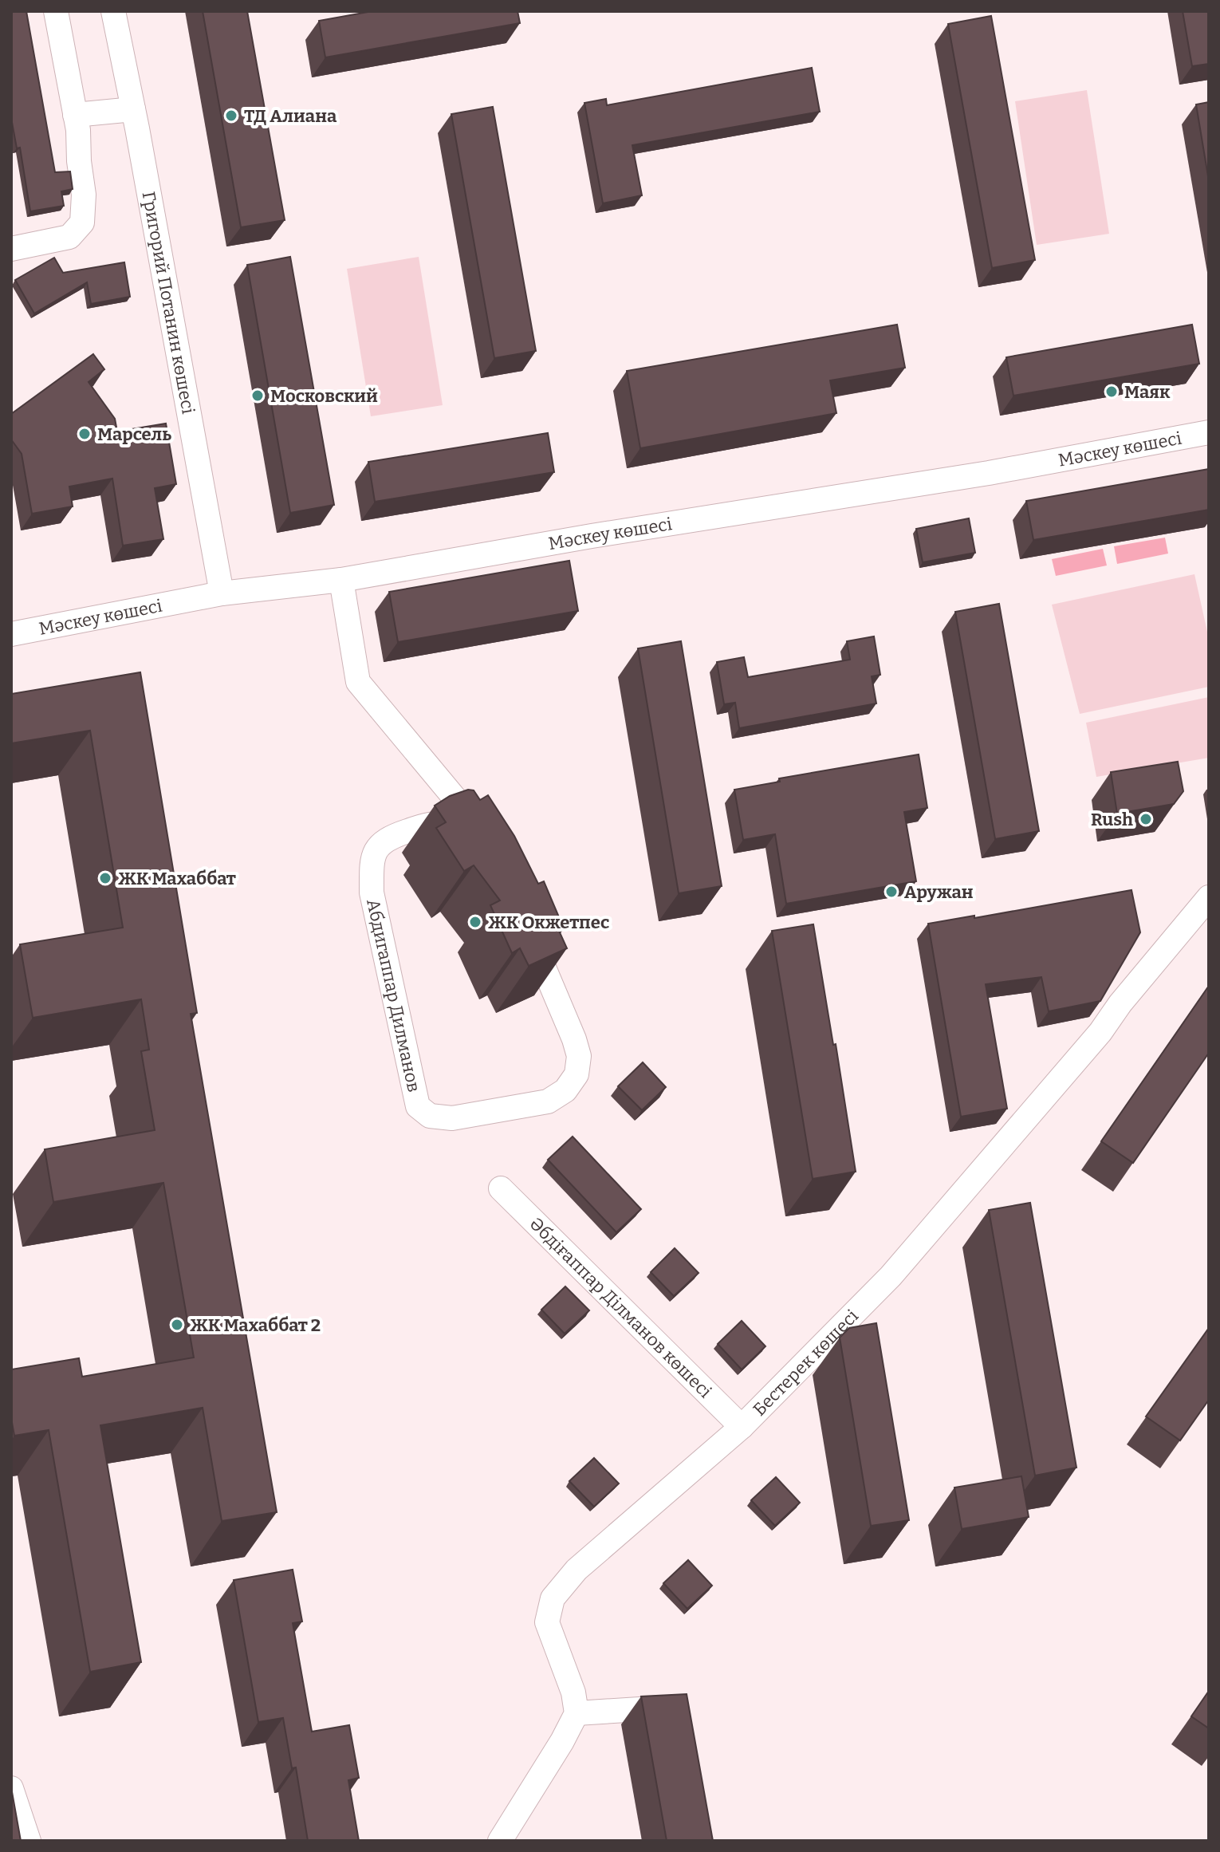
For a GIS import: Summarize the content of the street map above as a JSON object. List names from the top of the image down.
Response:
{
  "streets": {
    "street": [
      "Григорий Потанин көшесі",
      "Мәскеу көшесі",
      "Абдигаппар Дилманов",
      "Әбдіғаппар Ділманов көшесі",
      "Бестерек көшесі"
    ]
  },
  "crossings": [
    ["Григорий Потанин көшесі", "Мәскеу көшесі"],
    ["Мәскеу көшесі", "Абдигаппар Дилманов"],
    ["Әбдіғаппар Ділманов көшесі", "Бестерек көшесі"]
  ],
  "places": [
    "ТД Алиана",
    "Маяк",
    "Московский",
    "Марсель",
    "Rush",
    "ЖК Махаббат",
    "Аружан",
    "ЖК Окжетпес",
    "ЖК Махаббат 2"
  ]
}
